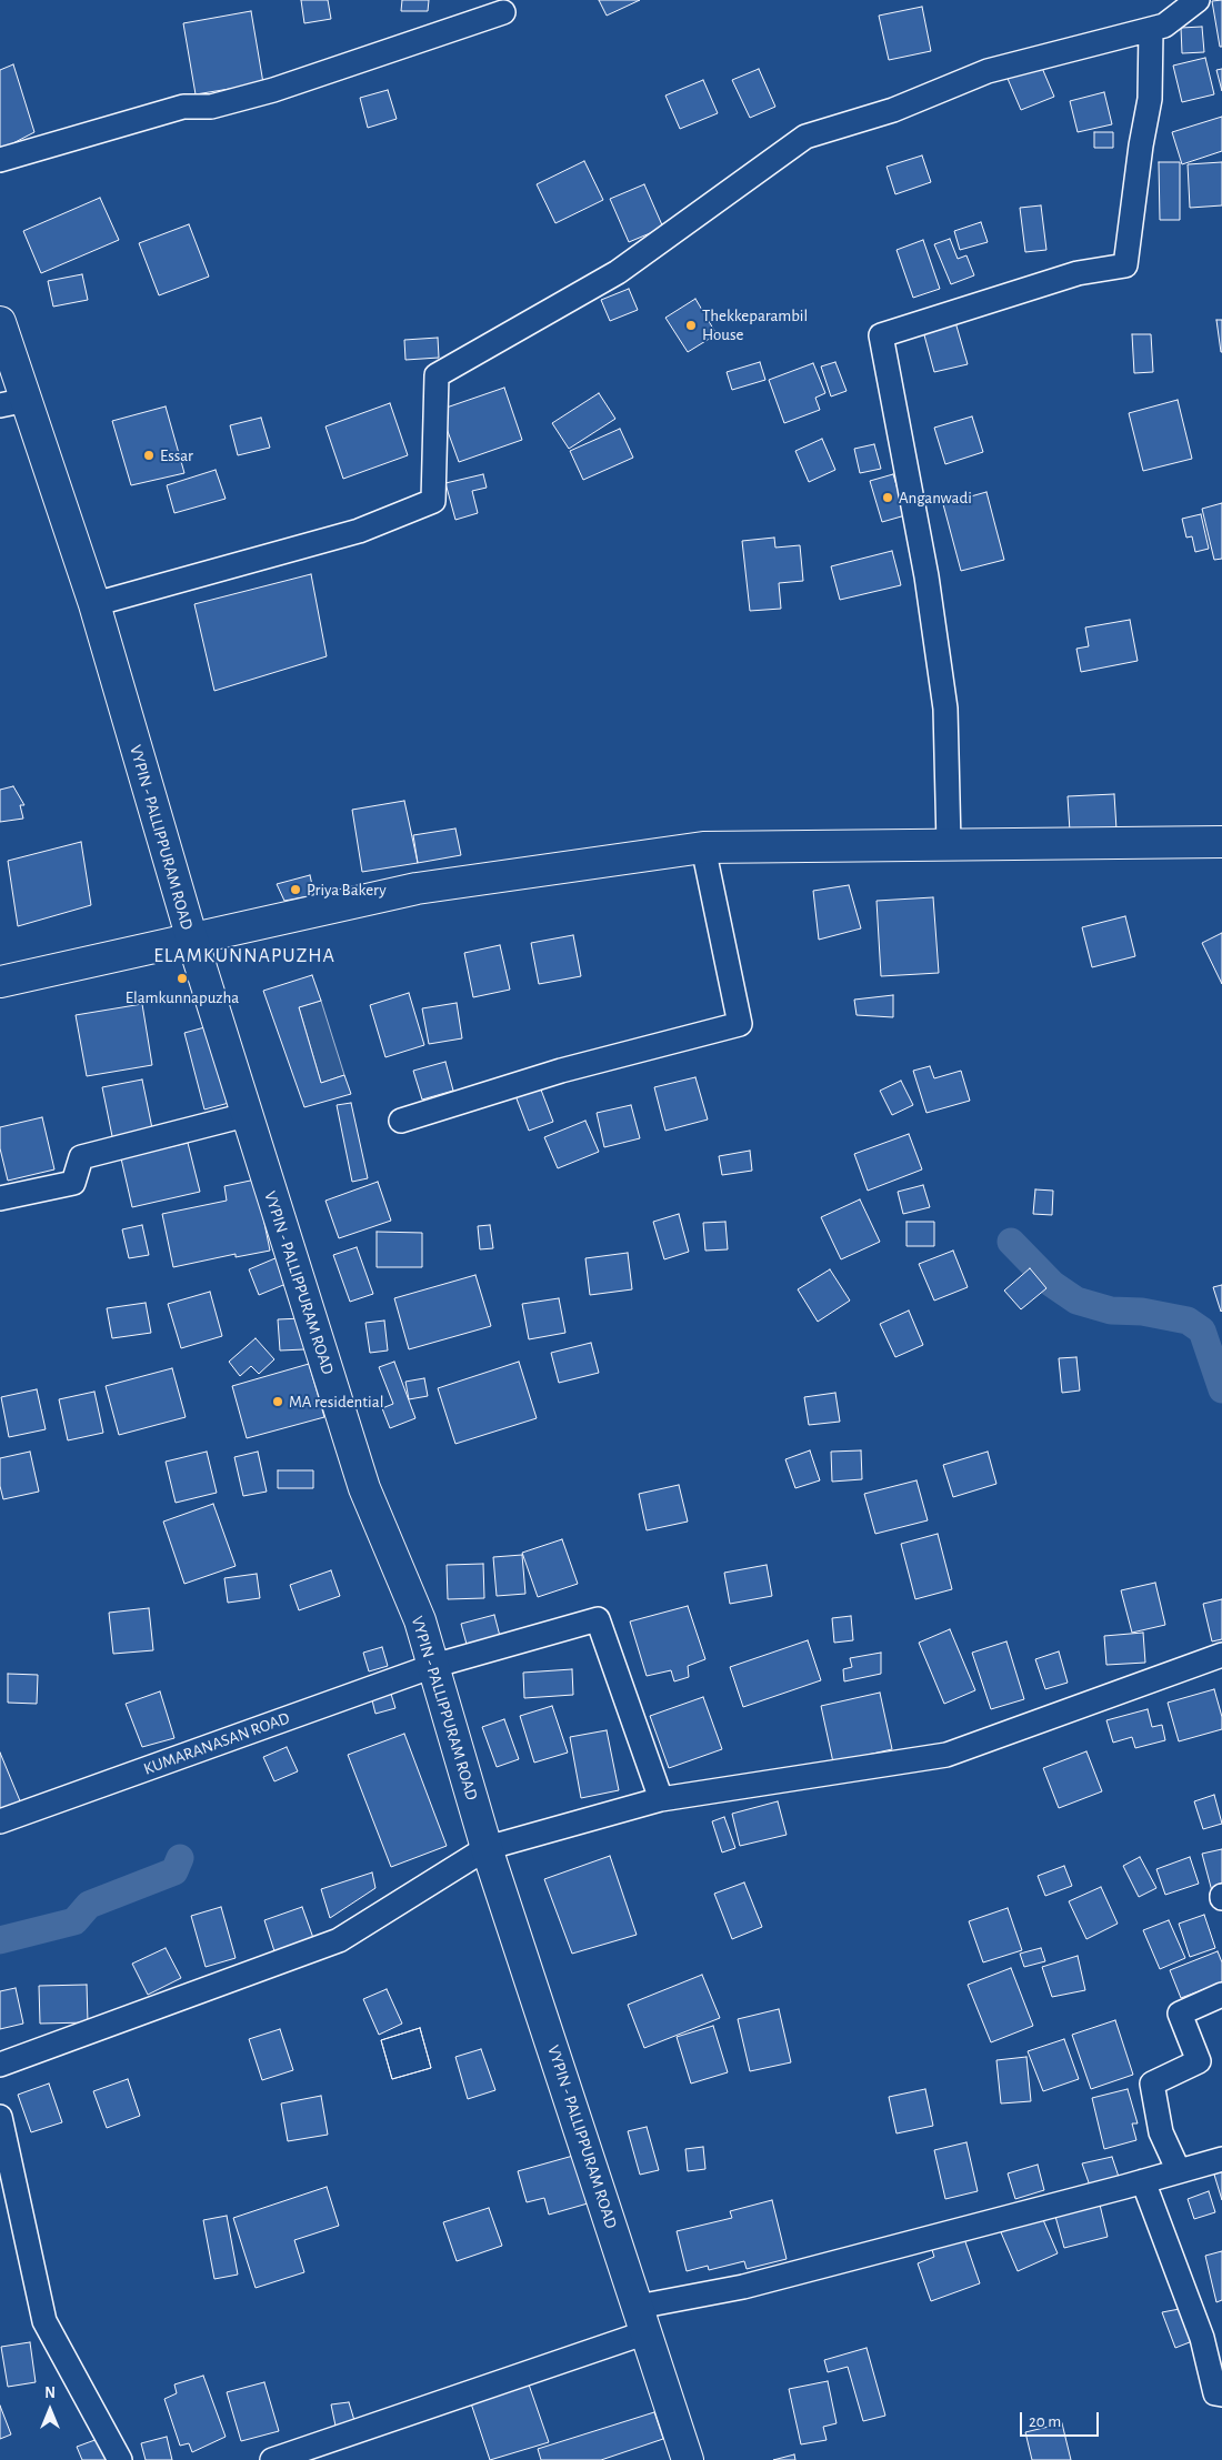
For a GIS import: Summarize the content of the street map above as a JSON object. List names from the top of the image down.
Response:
{
  "streets": {
    "main road": ["VYPIN - PALLIPPURAM ROAD"],
    "street": ["KUMARANASAN ROAD"]
  },
  "crossings": [
    ["VYPIN - PALLIPPURAM ROAD", "KUMARANASAN ROAD"]
  ],
  "districts": ["ELAMKUNNAPUZHA"],
  "places": [
    "Thekkeparambil House",
    "Essar",
    "Anganwadi",
    "Priya Bakery",
    "Elamkunnapuzha",
    "MA residential"
  ],
  "scale_bar": "20 m",
  "north": "top"
}
